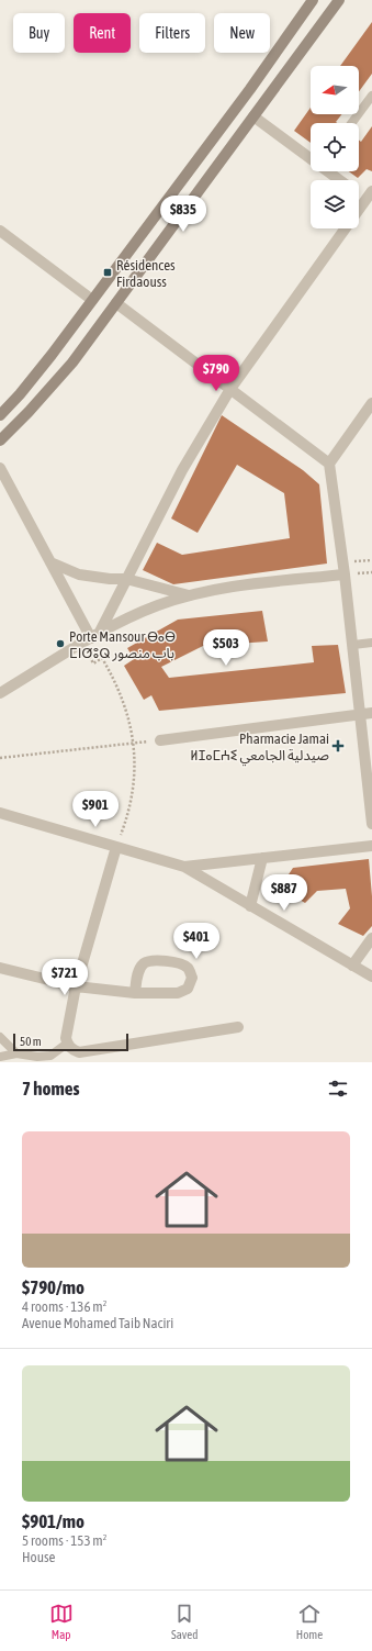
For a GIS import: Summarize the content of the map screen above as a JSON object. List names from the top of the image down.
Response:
{
  "places": {
    "transit": ["Résidences Firdaouss"],
    "other": ["Porte Mansour ⴱⴰⴱ ⵎⵏⵚⵓⵕ باب منصور"],
    "health": ["Pharmacie Jamai ⵍⵊⴰⵎⵄⵉ صيدلية الجامعي"]
  },
  "scale_bar": "50 m",
  "north": "left",
  "page": {
    "chip": [
      "Buy",
      "Rent",
      "Filters",
      "New"
    ],
    "price": [
      "$835",
      "$790",
      "$503",
      "$901",
      "$887",
      "$401",
      "$721"
    ],
    "scale": "50 m",
    "heading": "7 homes",
    "list": [
      {
        "name": "$790/mo",
        "note": "4 rooms · 136 m² · Avenue Mohamed Taib Naciri"
      },
      {
        "name": "$901/mo",
        "note": "5 rooms · 153 m² · House"
      }
    ],
    "tabs": ["Map", "Saved", "Home"]
  }
}
